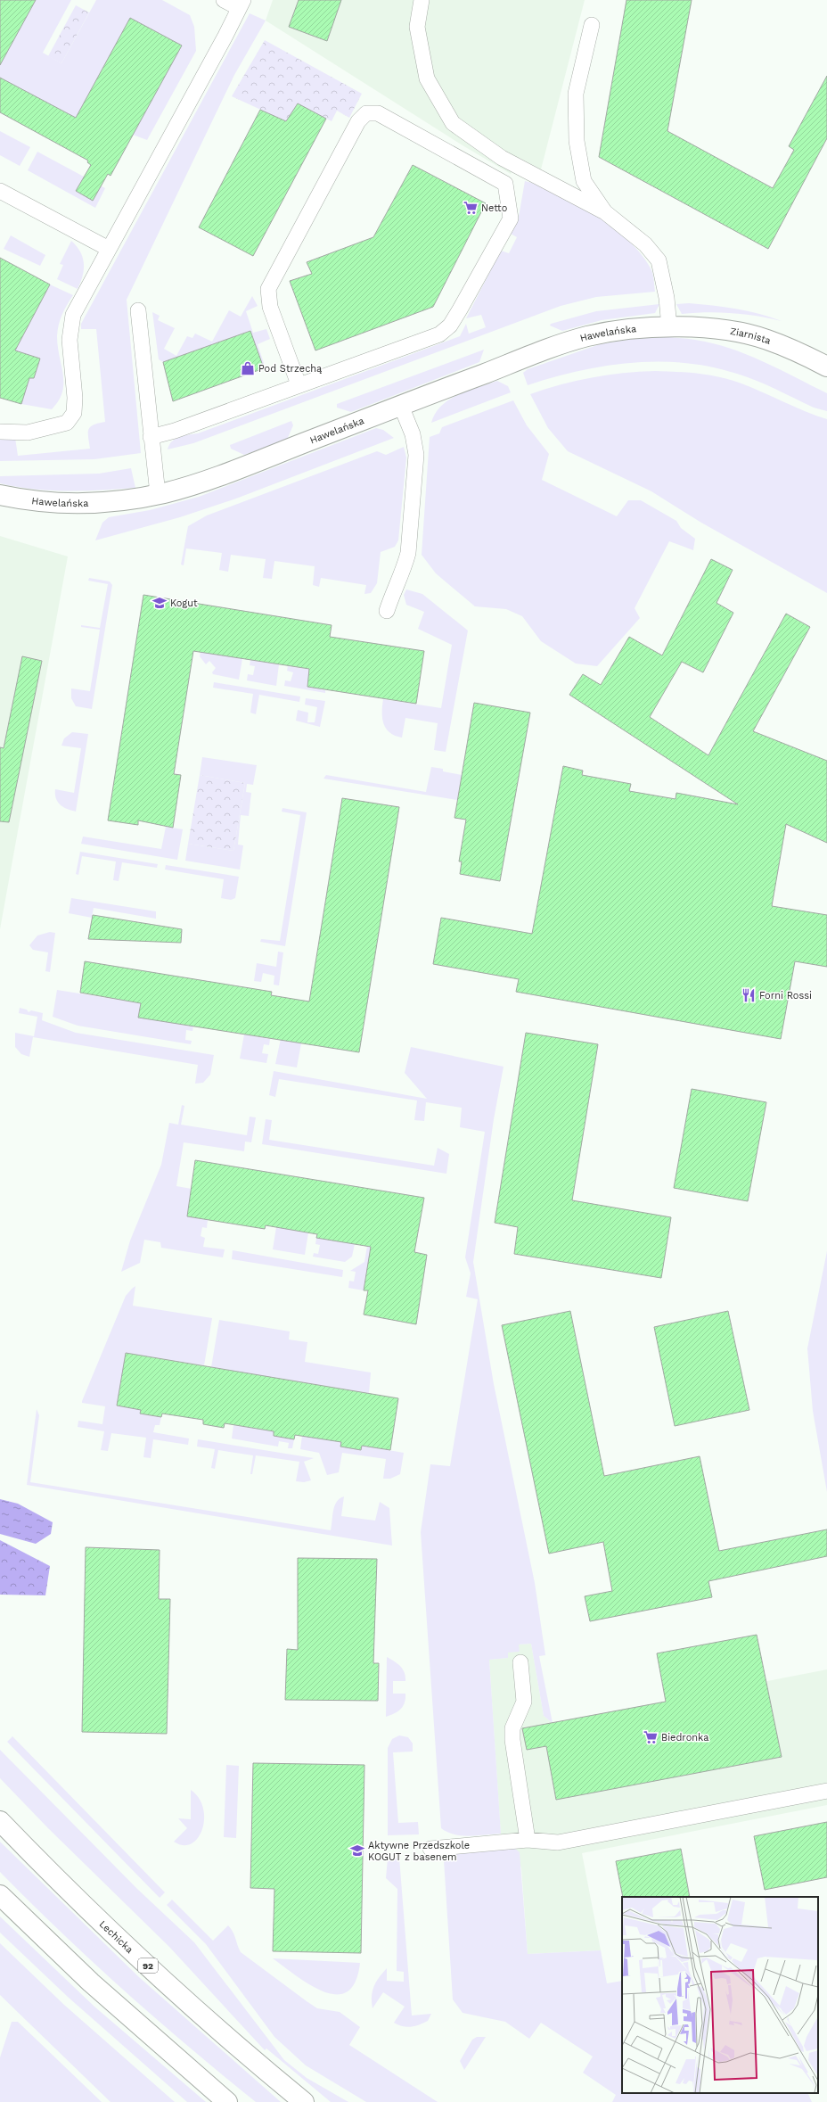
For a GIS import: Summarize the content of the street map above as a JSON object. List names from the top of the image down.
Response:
{
  "streets": {
    "street": [
      "Hawelańska",
      "Ziarnista",
      "Lechicka",
      "92"
    ]
  },
  "crossings": [
    ["Hawelańska", "Ziarnista"]
  ],
  "places": {
    "supermarket": ["Netto", "Biedronka"],
    "shop": ["Pod Strzechą"],
    "school or university": ["Kogut", "Aktywne Przedszkole KOGUT z basenem"],
    "restaurant": ["Forni Rossi"]
  }
}
